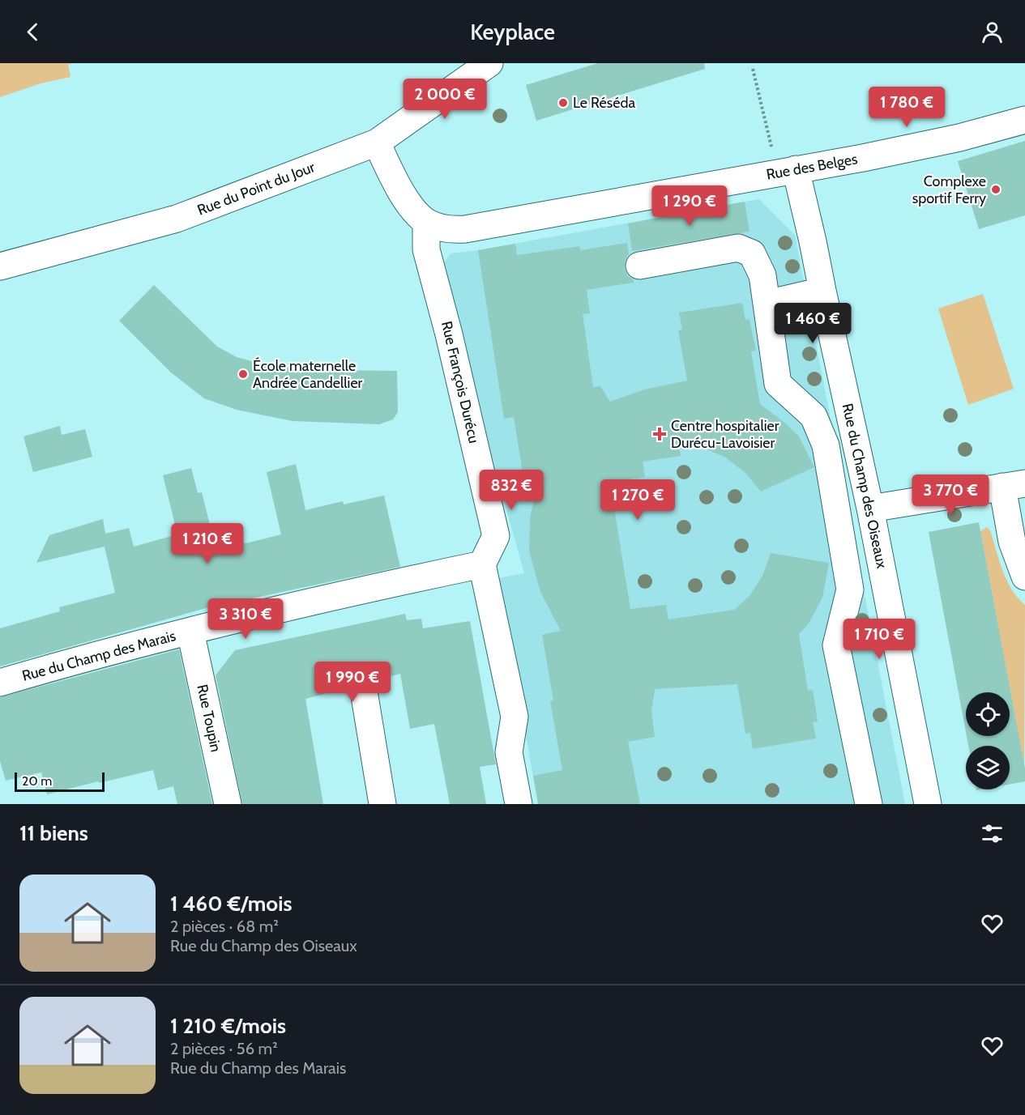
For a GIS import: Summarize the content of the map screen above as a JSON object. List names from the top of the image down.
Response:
{
  "streets": {
    "street": [
      "Rue des Belges",
      "Rue du Point du Jour",
      "Rue François Durécu",
      "Rue du Champ des Oiseaux",
      "Rue du Champ des Marais",
      "Rue Toupin"
    ]
  },
  "crossings": [
    ["Rue des Belges", "Rue François Durécu"],
    ["Rue des Belges", "Rue du Champ des Oiseaux"],
    ["Rue François Durécu", "Rue du Champ des Marais"],
    ["Rue du Champ des Marais", "Rue Toupin"]
  ],
  "places": {
    "other": ["Le Réséda", "Complexe sportif Ferry", "École maternelle Andrée Candellier"],
    "health": ["Centre hospitalier Durécu-Lavoisier"]
  },
  "scale_bar": "20 m",
  "page": {
    "header": "Keyplace",
    "price": [
      "2 000 €",
      "1 780 €",
      "1 290 €",
      "1 460 €",
      "832 €",
      "3 770 €",
      "1 270 €",
      "1 210 €",
      "3 310 €",
      "1 710 €",
      "1 990 €"
    ],
    "scale": "20 m",
    "heading": "11 biens",
    "list": [
      {
        "name": "1 460 €/mois",
        "note": "2 pièces · 68 m² · Rue du Champ des Oiseaux"
      },
      {
        "name": "1 210 €/mois",
        "note": "2 pièces · 56 m² · Rue du Champ des Marais"
      }
    ]
  }
}
